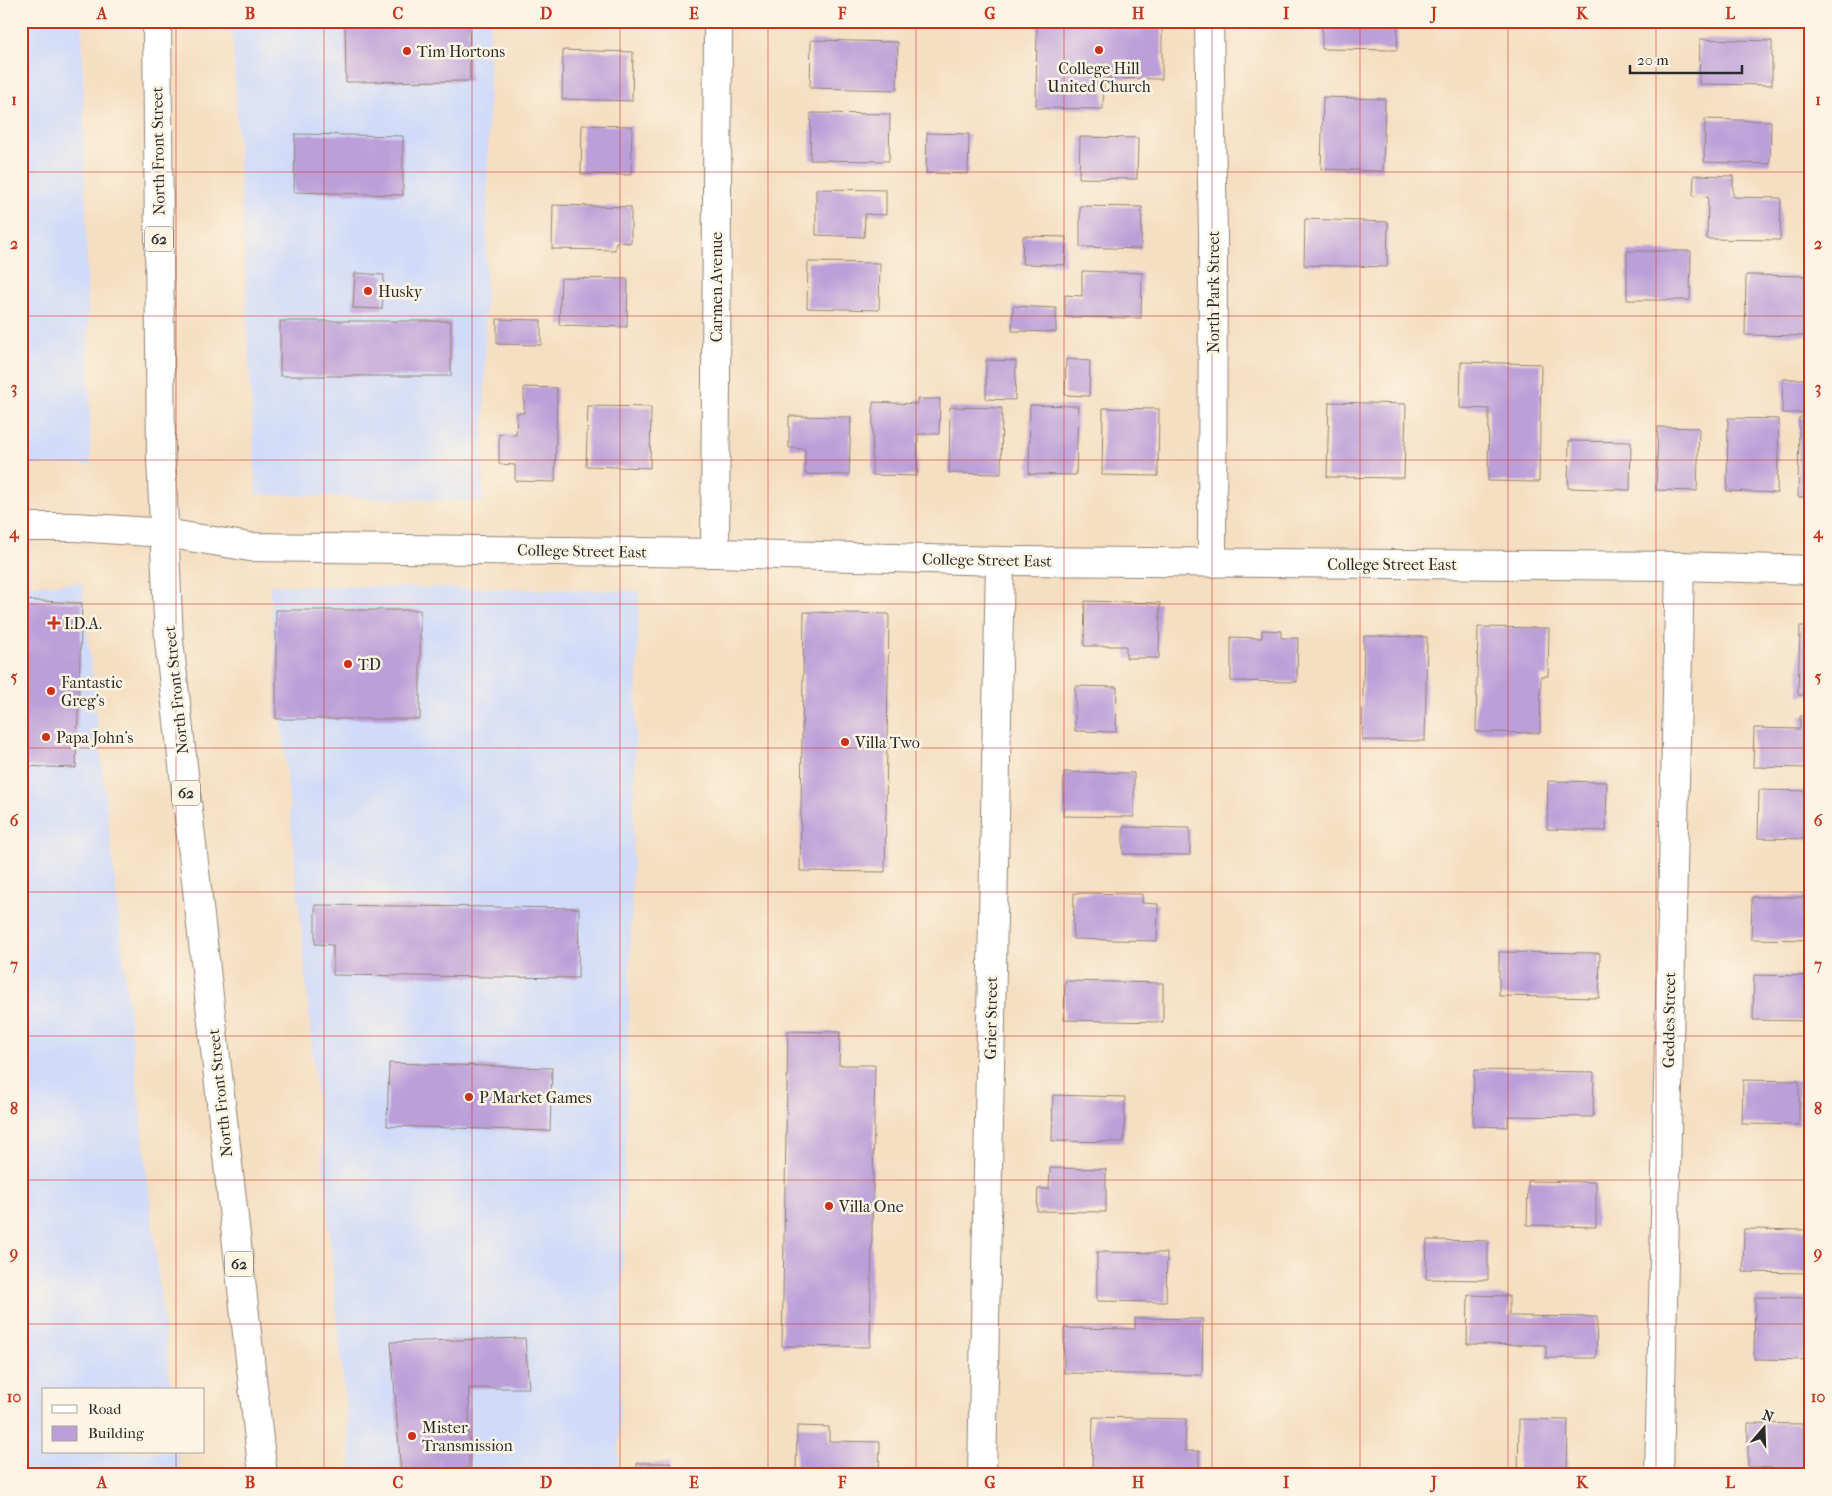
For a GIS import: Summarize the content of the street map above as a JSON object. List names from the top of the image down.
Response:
{
  "streets": {
    "main road": [
      "North Front Street",
      "62",
      "Carmen Avenue",
      "North Park Street",
      "College Street East",
      "Grier Street",
      "Geddes Street"
    ]
  },
  "crossings": [
    ["North Front Street", "College Street East"],
    ["Carmen Avenue", "College Street East"],
    ["North Park Street", "College Street East"],
    ["College Street East", "Grier Street"],
    ["College Street East", "Geddes Street"]
  ],
  "places": {
    "other": [
      "College Hill United Church",
      "Tim Hortons",
      "Husky",
      "TD",
      "Fantastic Greg's",
      "Papa John's",
      "Villa Two",
      "P Market Games",
      "Villa One",
      "Mister Transmission"
    ],
    "health": ["I.D.A."]
  },
  "legend": ["Road", "Building"],
  "scale_bar": "20 m",
  "north": "top",
  "grid": {
    "columns": [
      "A",
      "B",
      "C",
      "D",
      "E",
      "F",
      "G",
      "H",
      "I",
      "J",
      "K",
      "L"
    ],
    "rows": [
      "1",
      "2",
      "3",
      "4",
      "5",
      "6",
      "7",
      "8",
      "9",
      "10"
    ]
  }
}
